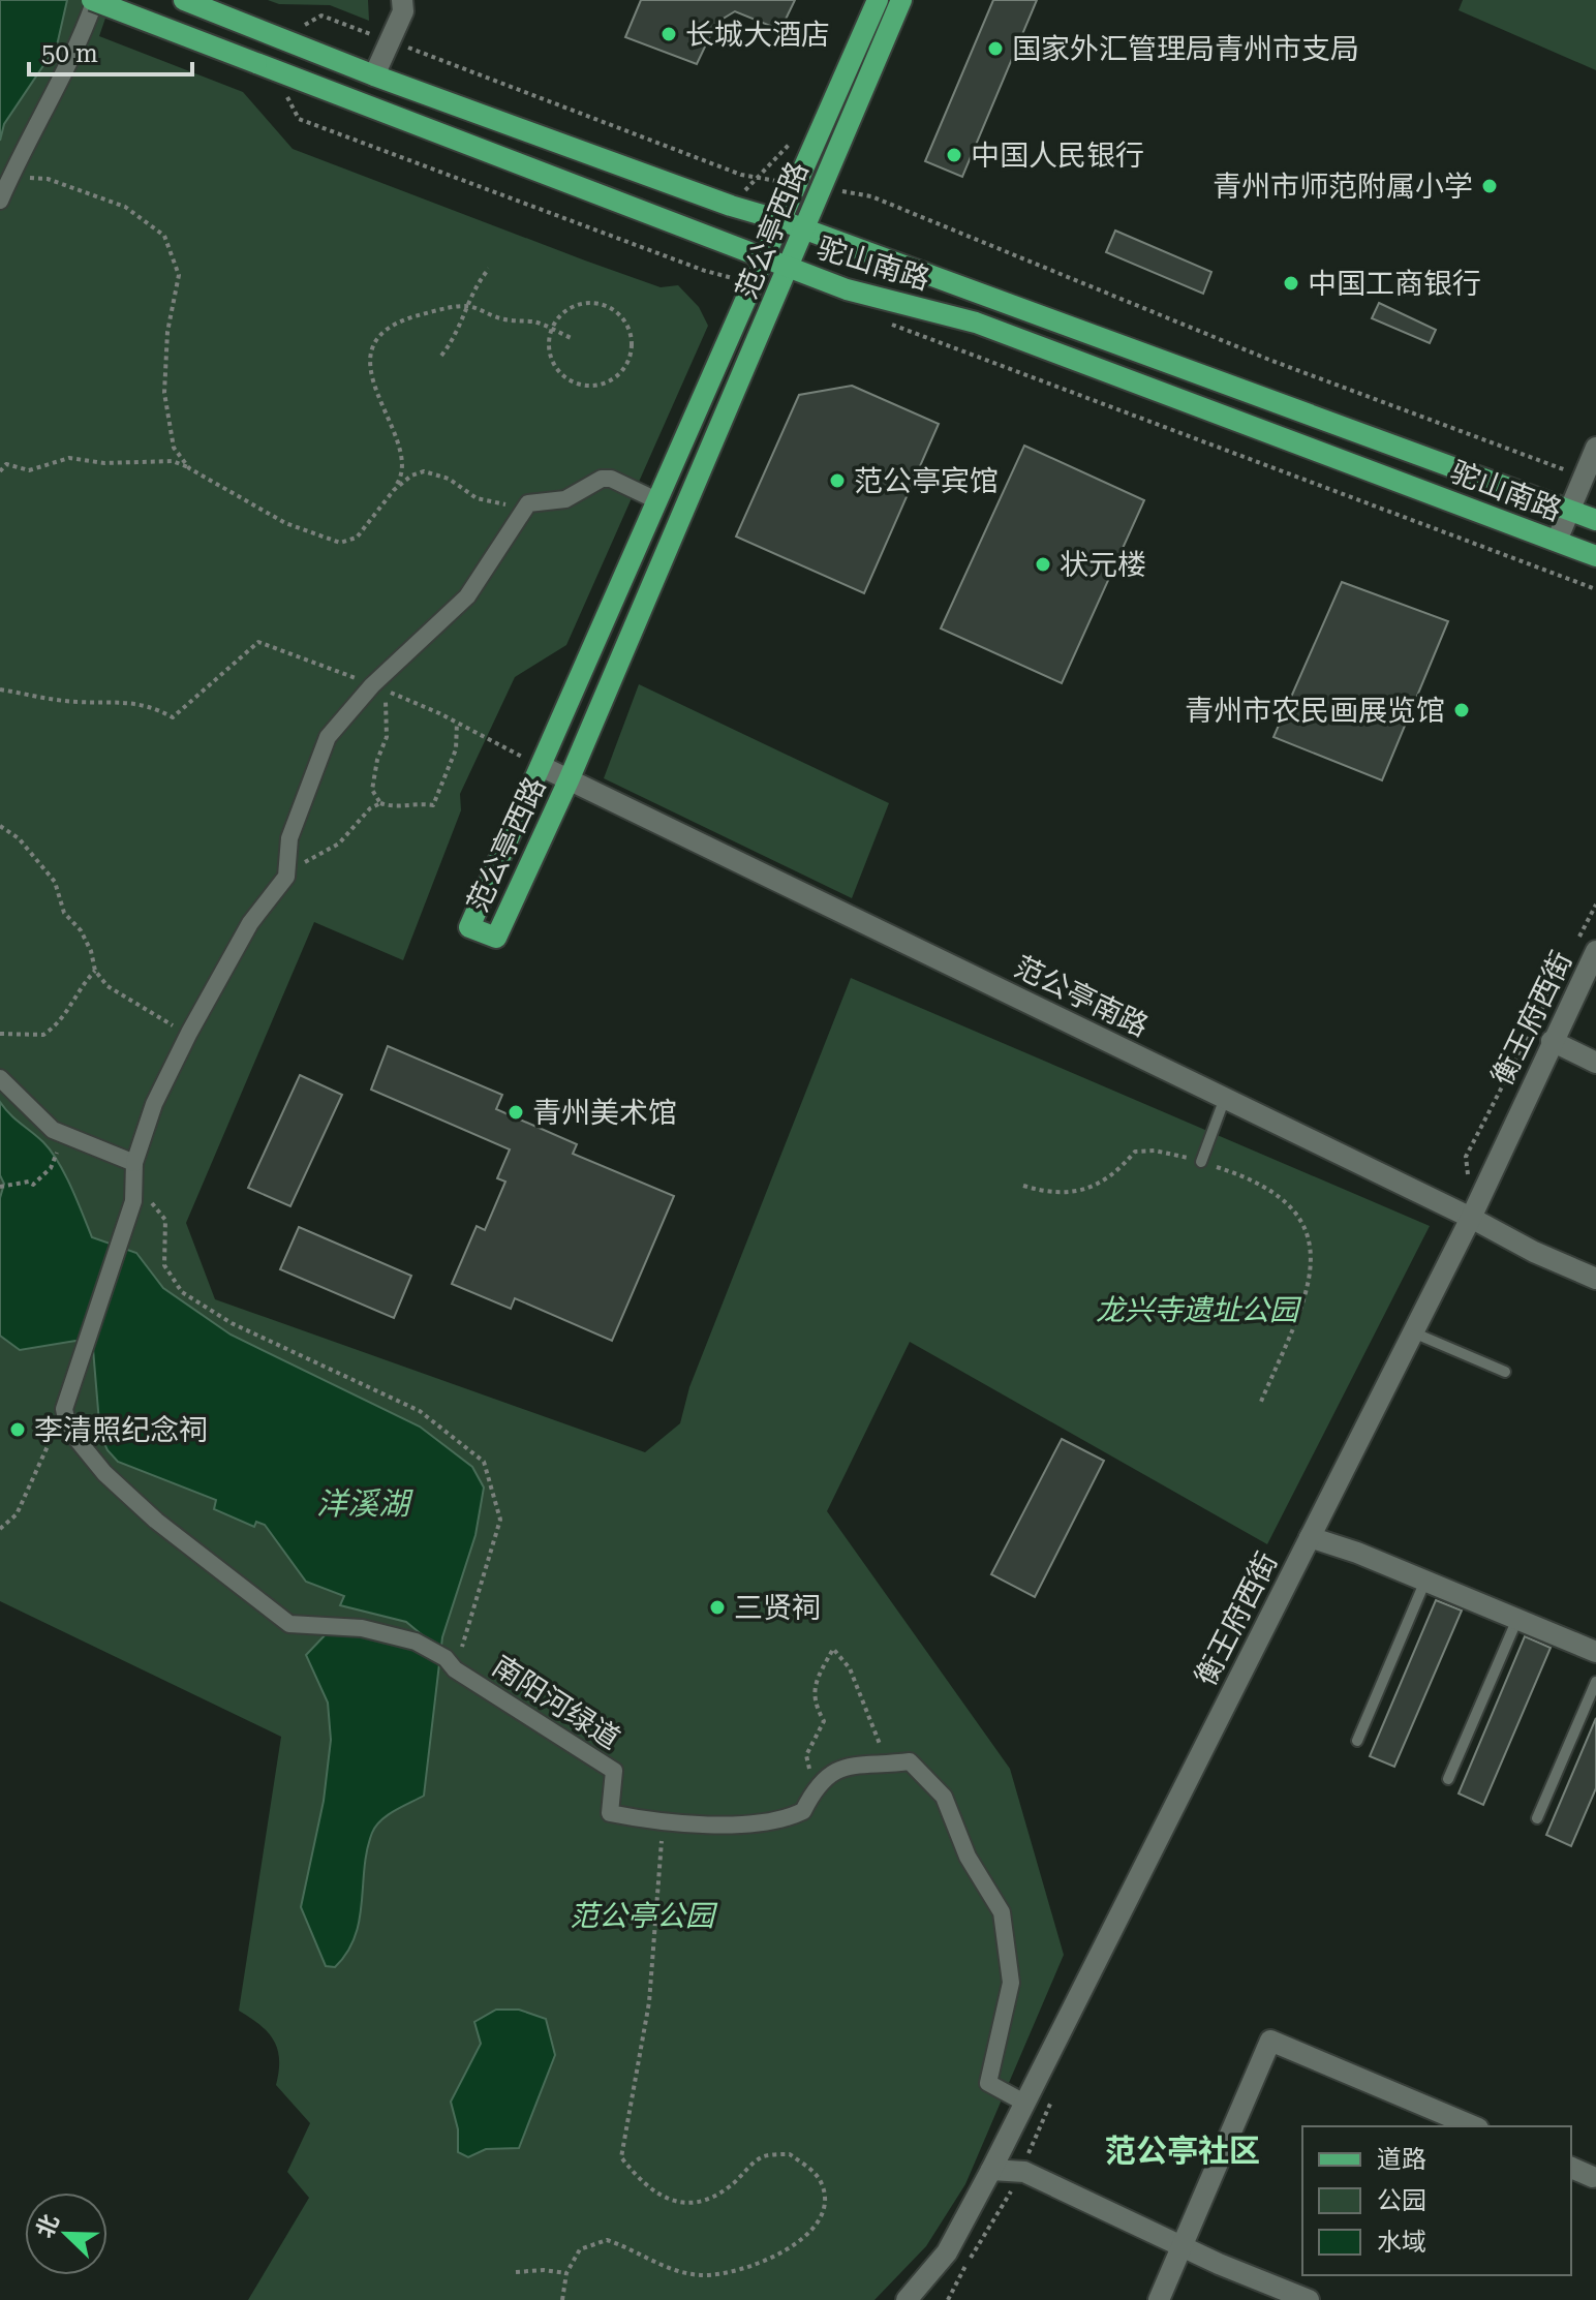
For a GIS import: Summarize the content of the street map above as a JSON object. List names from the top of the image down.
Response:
{
  "streets": {
    "main road": ["范公亭西路", "驼山南路"],
    "street": ["范公亭南路", "衡王府西街", "南阳河绿道"]
  },
  "crossings": [
    ["范公亭西路", "驼山南路"],
    ["范公亭西路", "范公亭南路"],
    ["范公亭南路", "衡王府西街"]
  ],
  "districts": ["范公亭社区"],
  "water": ["洋溪湖"],
  "parks": ["龙兴寺遗址公园", "范公亭公园"],
  "places": [
    "长城大酒店",
    "国家外汇管理局青州市支局",
    "中国人民银行",
    "青州市师范附属小学",
    "中国工商银行",
    "范公亭宾馆",
    "状元楼",
    "青州市农民画展览馆",
    "青州美术馆",
    "李清照纪念祠",
    "三贤祠"
  ],
  "legend": ["道路", "公园", "水域"],
  "scale_bar": "50 m",
  "north": "top left"
}
